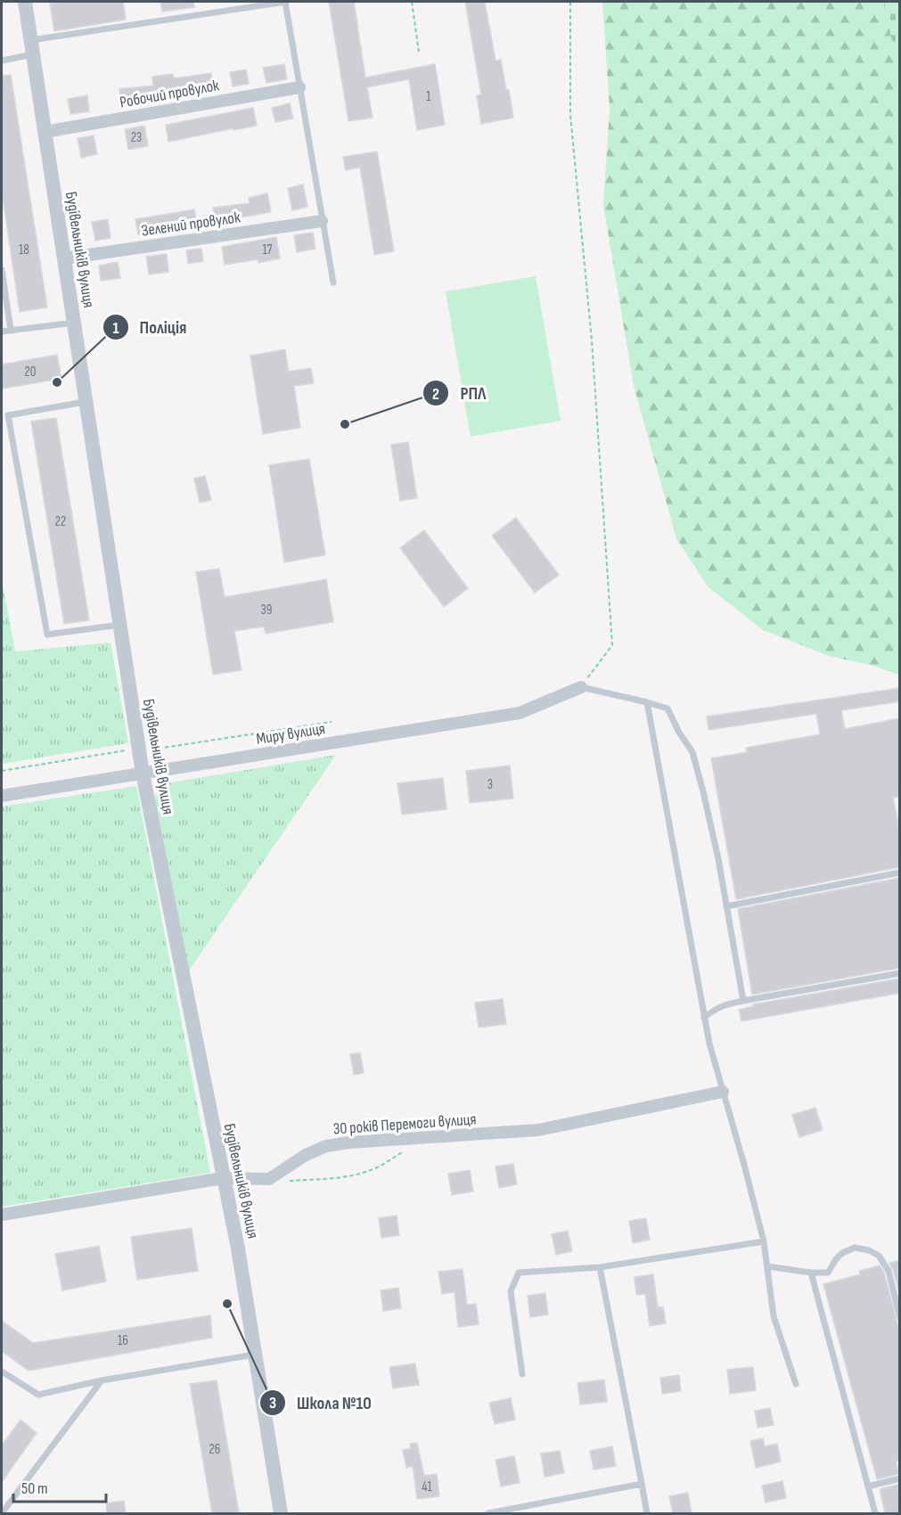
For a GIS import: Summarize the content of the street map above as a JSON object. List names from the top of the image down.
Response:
{
  "streets": {
    "street": [
      "Робочий провулок",
      "Зелений провулок",
      "Будівельників вулиця",
      "Миру вулиця",
      "30 років Перемоги вулиця"
    ]
  },
  "crossings": [
    ["Робочий провулок", "Будівельників вулиця"],
    ["Зелений провулок", "Будівельників вулиця"],
    ["Будівельників вулиця", "Миру вулиця"]
  ],
  "places": ["Поліція", "РПЛ", "Школа №10"],
  "house_numbers": [
    "1",
    "23",
    "18",
    "17",
    "20",
    "22",
    "39",
    "3",
    "16",
    "26",
    "41"
  ],
  "scale_bar": "50 m"
}
